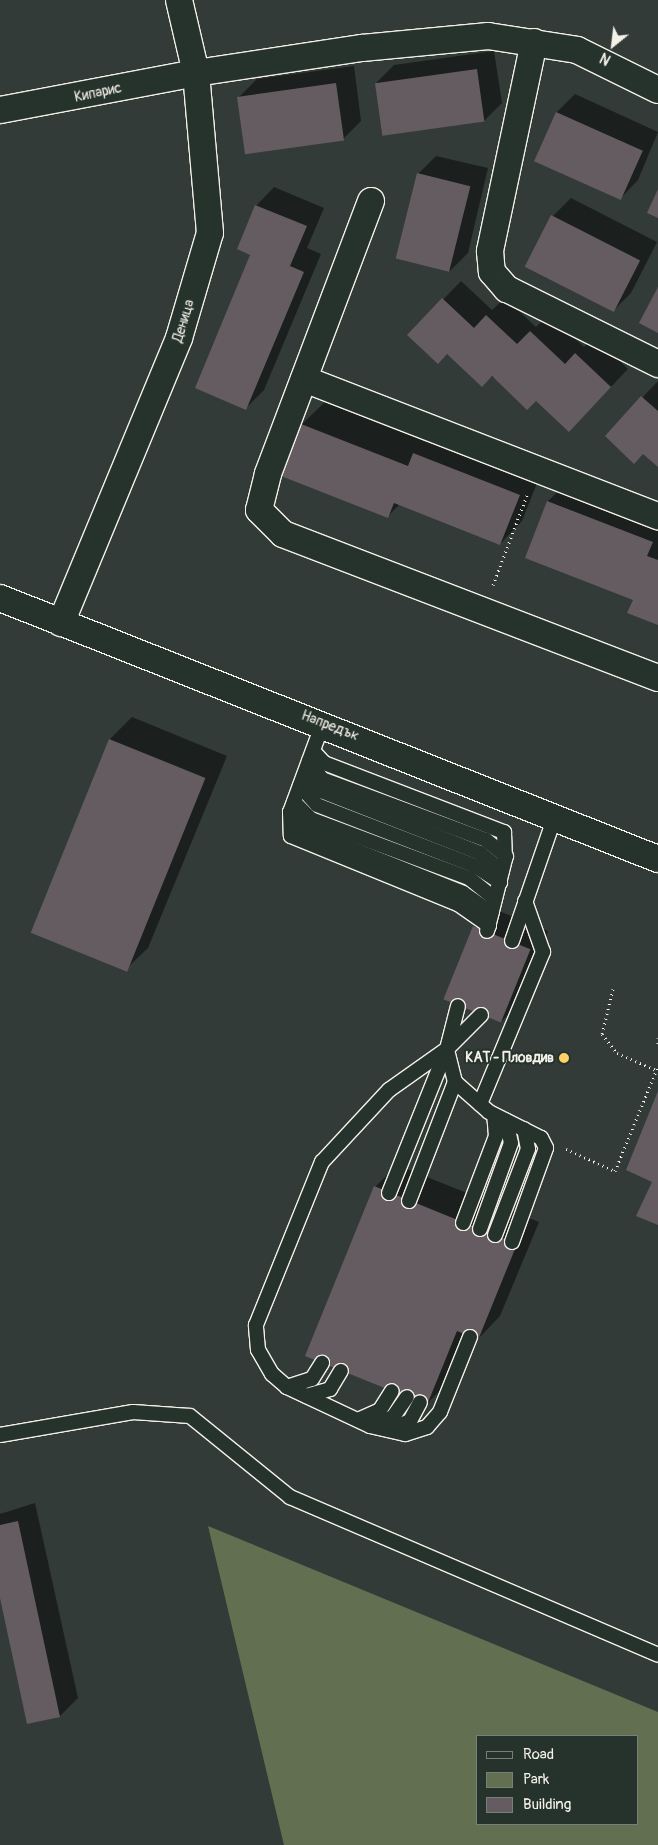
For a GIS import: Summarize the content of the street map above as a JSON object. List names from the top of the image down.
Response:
{
  "streets": {
    "street": ["Кипарис", "Деница", "Напредък"]
  },
  "crossings": [
    ["Кипарис", "Деница"],
    ["Деница", "Напредък"]
  ],
  "places": ["КАТ - Пловдив"],
  "legend": ["Road", "Park", "Building"],
  "north": "bottom left"
}
